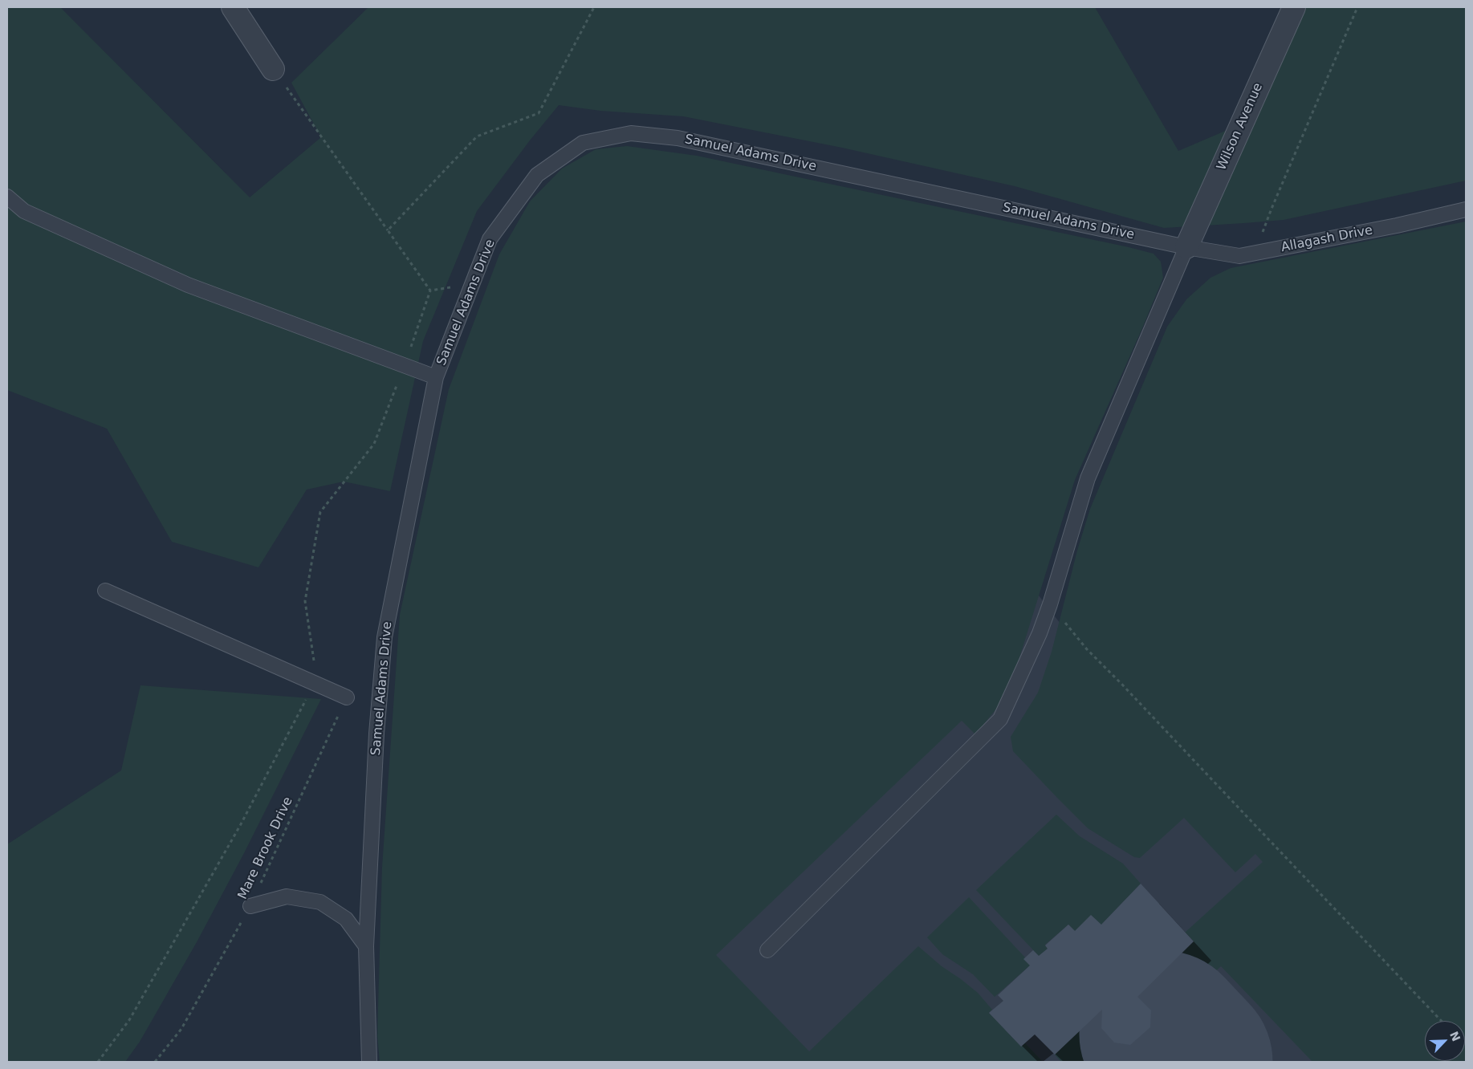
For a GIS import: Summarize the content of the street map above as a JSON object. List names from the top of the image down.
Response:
{
  "streets": {
    "street": ["Wilson Avenue"],
    "lane": ["Samuel Adams Drive", "Allagash Drive"],
    "path": ["Mare Brook Drive"]
  },
  "crossings": [
    ["Wilson Avenue", "Samuel Adams Drive"],
    ["Wilson Avenue", "Allagash Drive"],
    ["Samuel Adams Drive", "Allagash Drive"]
  ],
  "north": "top right"
}
